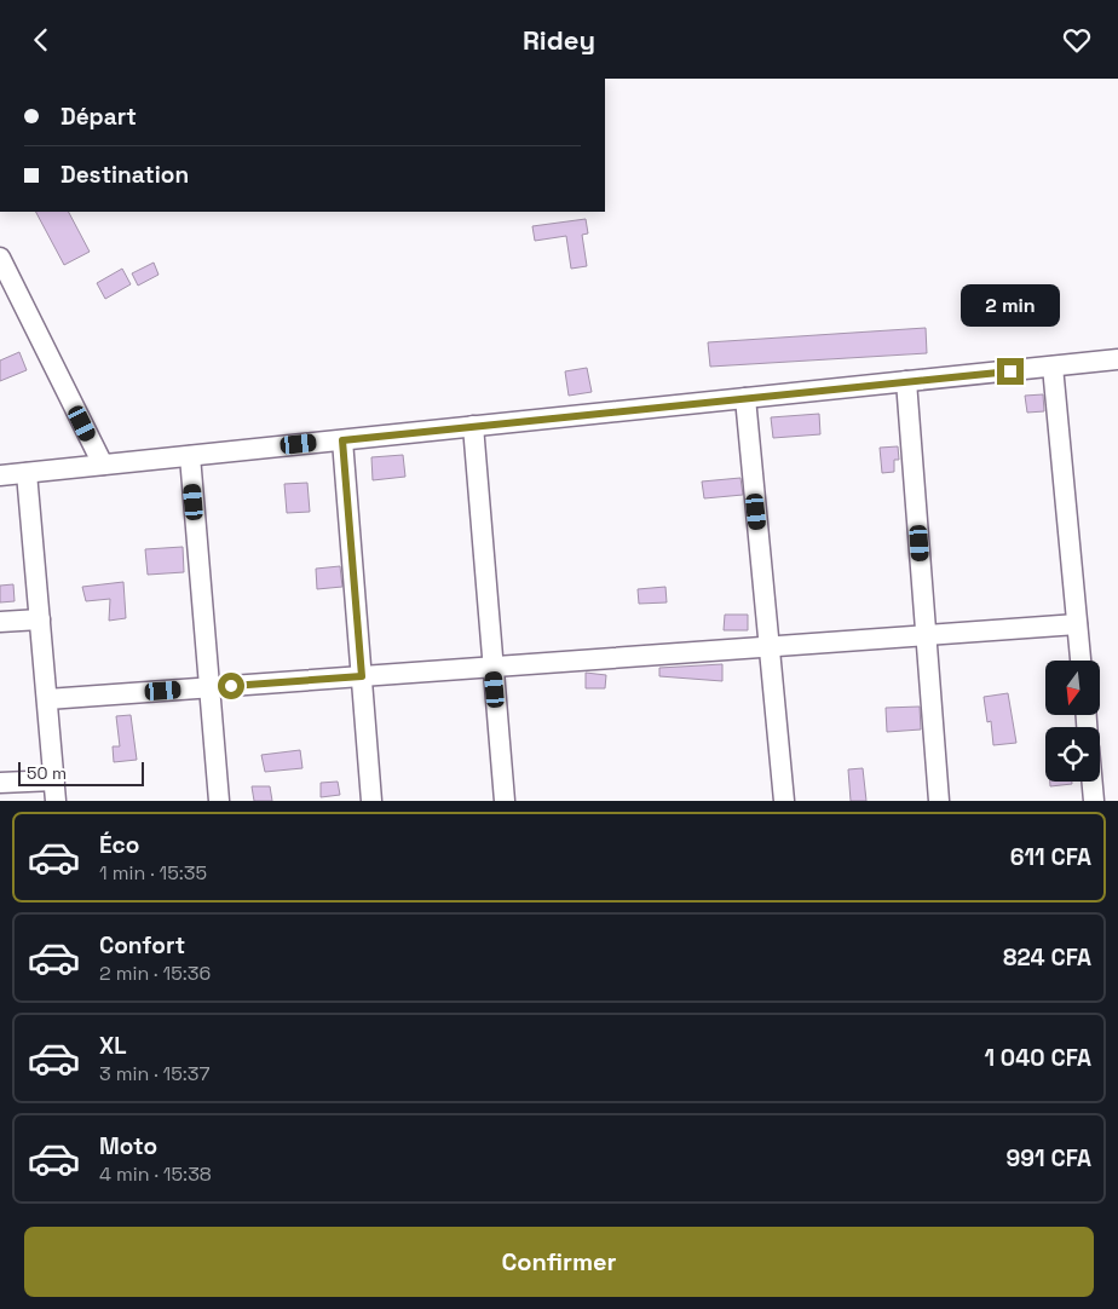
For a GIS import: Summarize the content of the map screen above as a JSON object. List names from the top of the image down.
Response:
{
  "scale_bar": "50 m",
  "north": "bottom",
  "page": {
    "header": "Ridey",
    "banner": ["Départ", "Destination"],
    "bubble": "2 min",
    "scale": "50 m",
    "list": [
      {
        "name": "Éco",
        "note": "1 min · 15:35",
        "value": "611 CFA"
      },
      {
        "name": "Confort",
        "note": "2 min · 15:36",
        "value": "824 CFA"
      },
      {
        "name": "XL",
        "note": "3 min · 15:37",
        "value": "1 040 CFA"
      },
      {
        "name": "Moto",
        "note": "4 min · 15:38",
        "value": "991 CFA"
      }
    ],
    "buttons": "Confirmer"
  }
}
